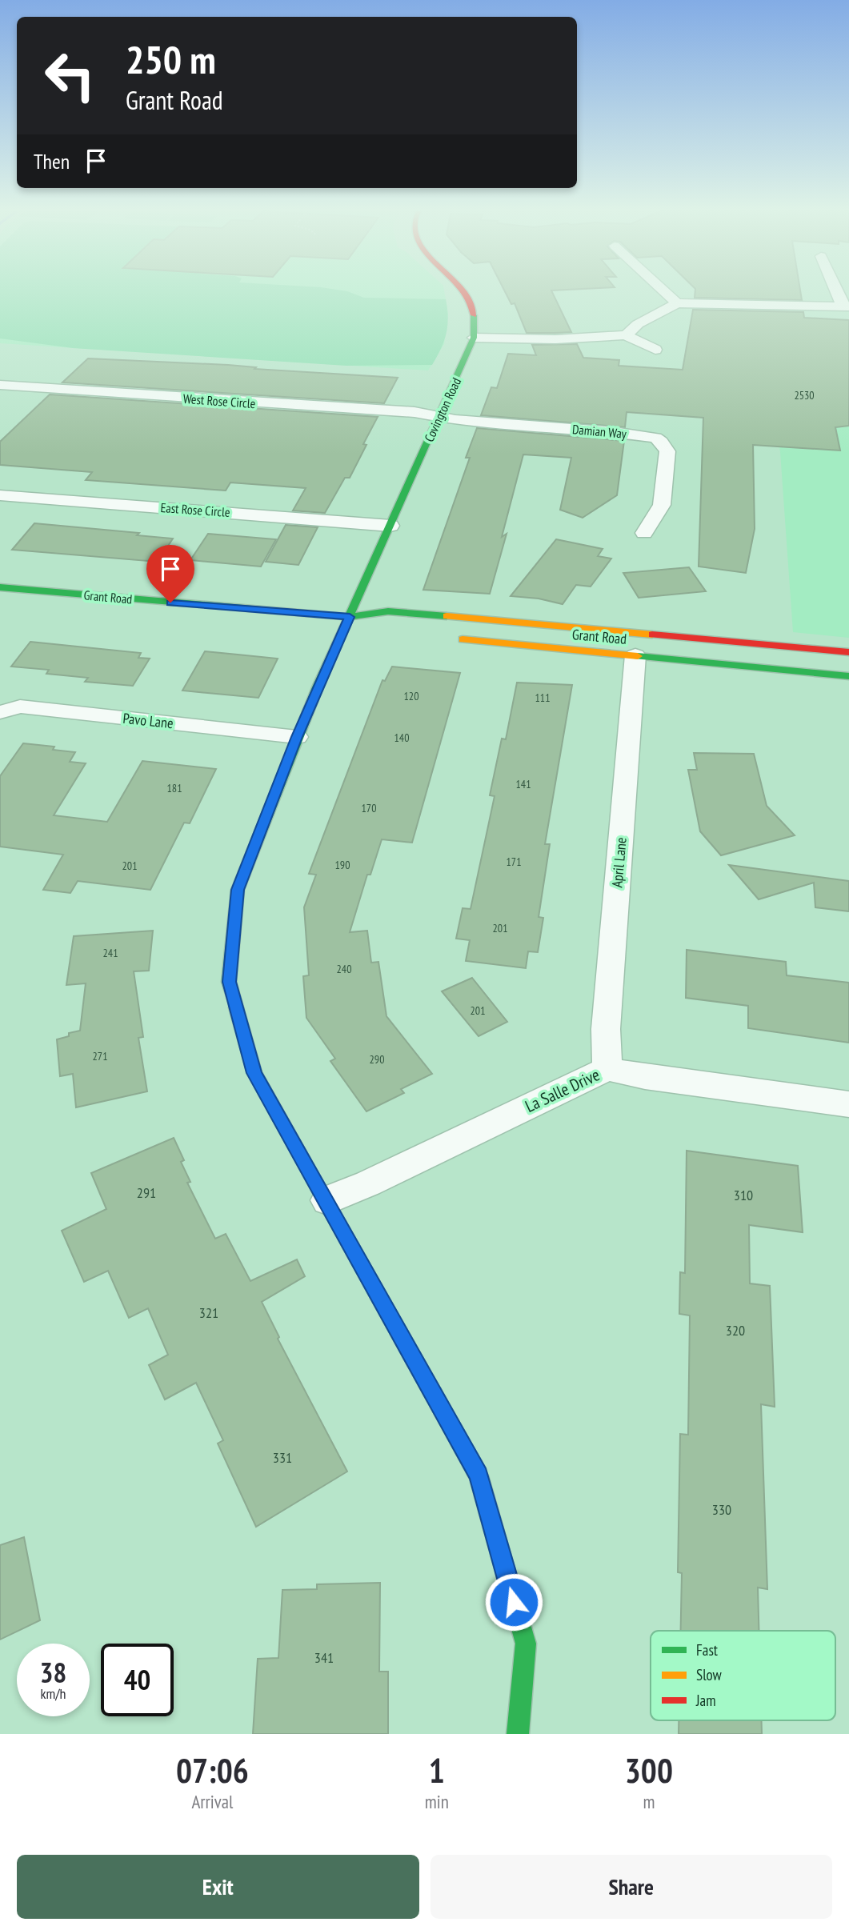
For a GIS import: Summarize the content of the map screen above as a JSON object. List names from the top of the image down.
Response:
{
  "streets": {
    "street": [
      "West Rose Circle",
      "Covington Road",
      "Damian Way",
      "East Rose Circle",
      "Grant Road",
      "Pavo Lane",
      "April Lane",
      "La Salle Drive"
    ]
  },
  "crossings": [
    ["West Rose Circle", "Covington Road"],
    ["West Rose Circle", "Damian Way"],
    ["Covington Road", "Damian Way"],
    ["Covington Road", "East Rose Circle"],
    ["Covington Road", "Grant Road"],
    ["Covington Road", "Pavo Lane"],
    ["Covington Road", "La Salle Drive"],
    ["Grant Road", "April Lane"],
    ["April Lane", "La Salle Drive"]
  ],
  "house_numbers": [
    "2530",
    "120",
    "111",
    "140",
    "141",
    "181",
    "170",
    "171",
    "190",
    "201",
    "201",
    "241",
    "240",
    "201",
    "271",
    "290",
    "291",
    "310",
    "321",
    "320",
    "331",
    "330",
    "341"
  ],
  "legend": ["Fast", "Slow", "Jam"],
  "page": {
    "turn": ["250 m", "Grant Road"],
    "then": "Then",
    "speed": "38 km/h",
    "limit": "40",
    "eta": [
      "07:06",
      "Arrival",
      "1",
      "min",
      "300",
      "m"
    ],
    "buttons": ["Exit", "Share"]
  }
}
